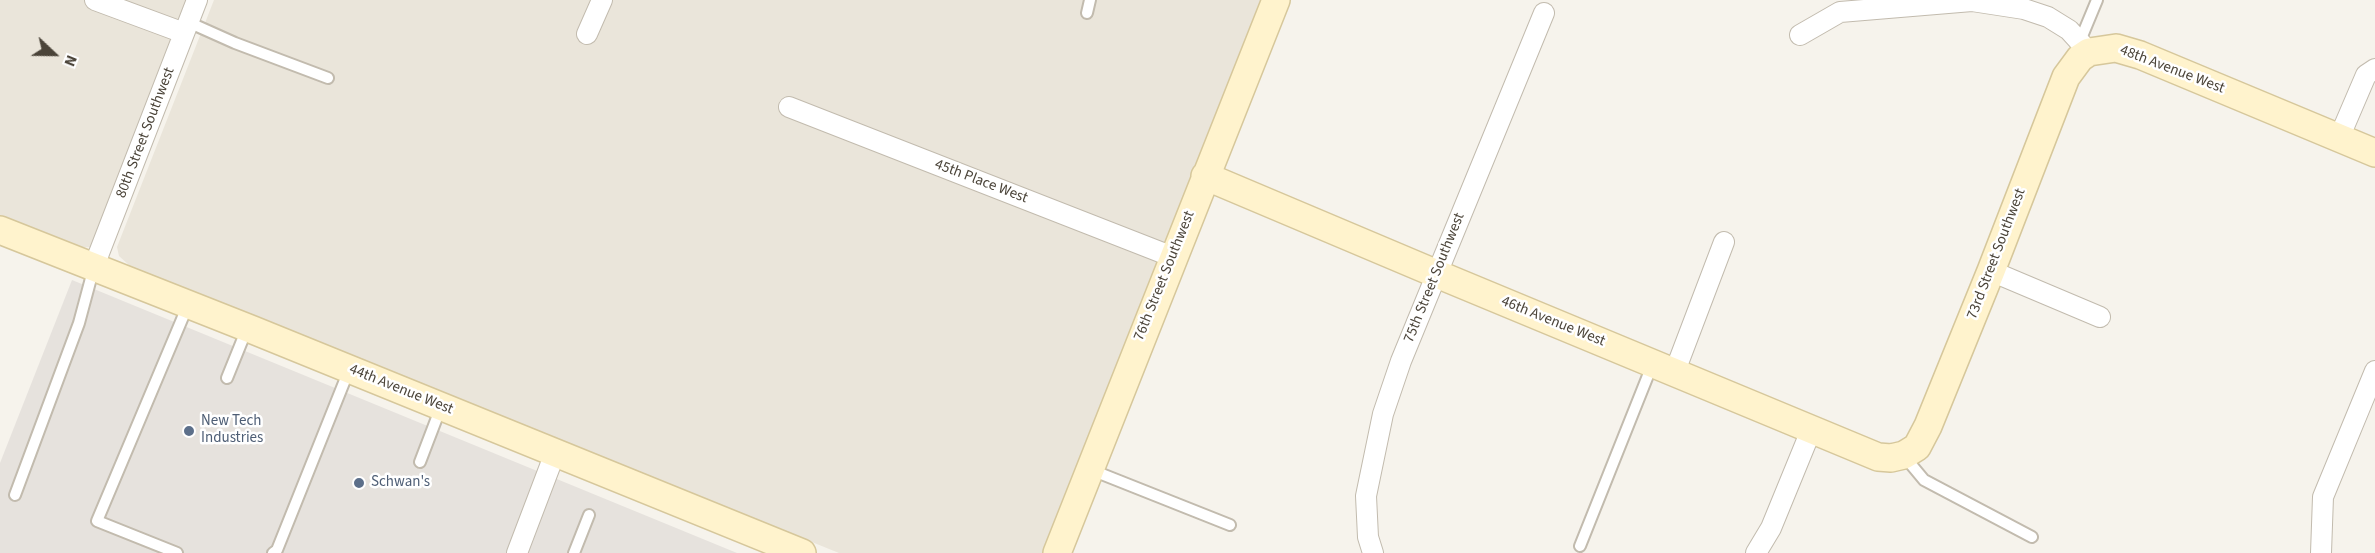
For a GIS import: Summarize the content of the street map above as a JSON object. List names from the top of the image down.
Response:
{
  "streets": {
    "street": [
      "48th Avenue West",
      "80th Street Southwest",
      "45th Place West",
      "73rd Street Southwest",
      "76th Street Southwest",
      "75th Street Southwest",
      "46th Avenue West",
      "44th Avenue West"
    ]
  },
  "crossings": [
    ["48th Avenue West", "73rd Street Southwest"],
    ["80th Street Southwest", "44th Avenue West"],
    ["45th Place West", "76th Street Southwest"],
    ["73rd Street Southwest", "46th Avenue West"],
    ["76th Street Southwest", "46th Avenue West"],
    ["75th Street Southwest", "46th Avenue West"]
  ],
  "places": ["New Tech Industries", "Schwan's"],
  "north": "right"
}
